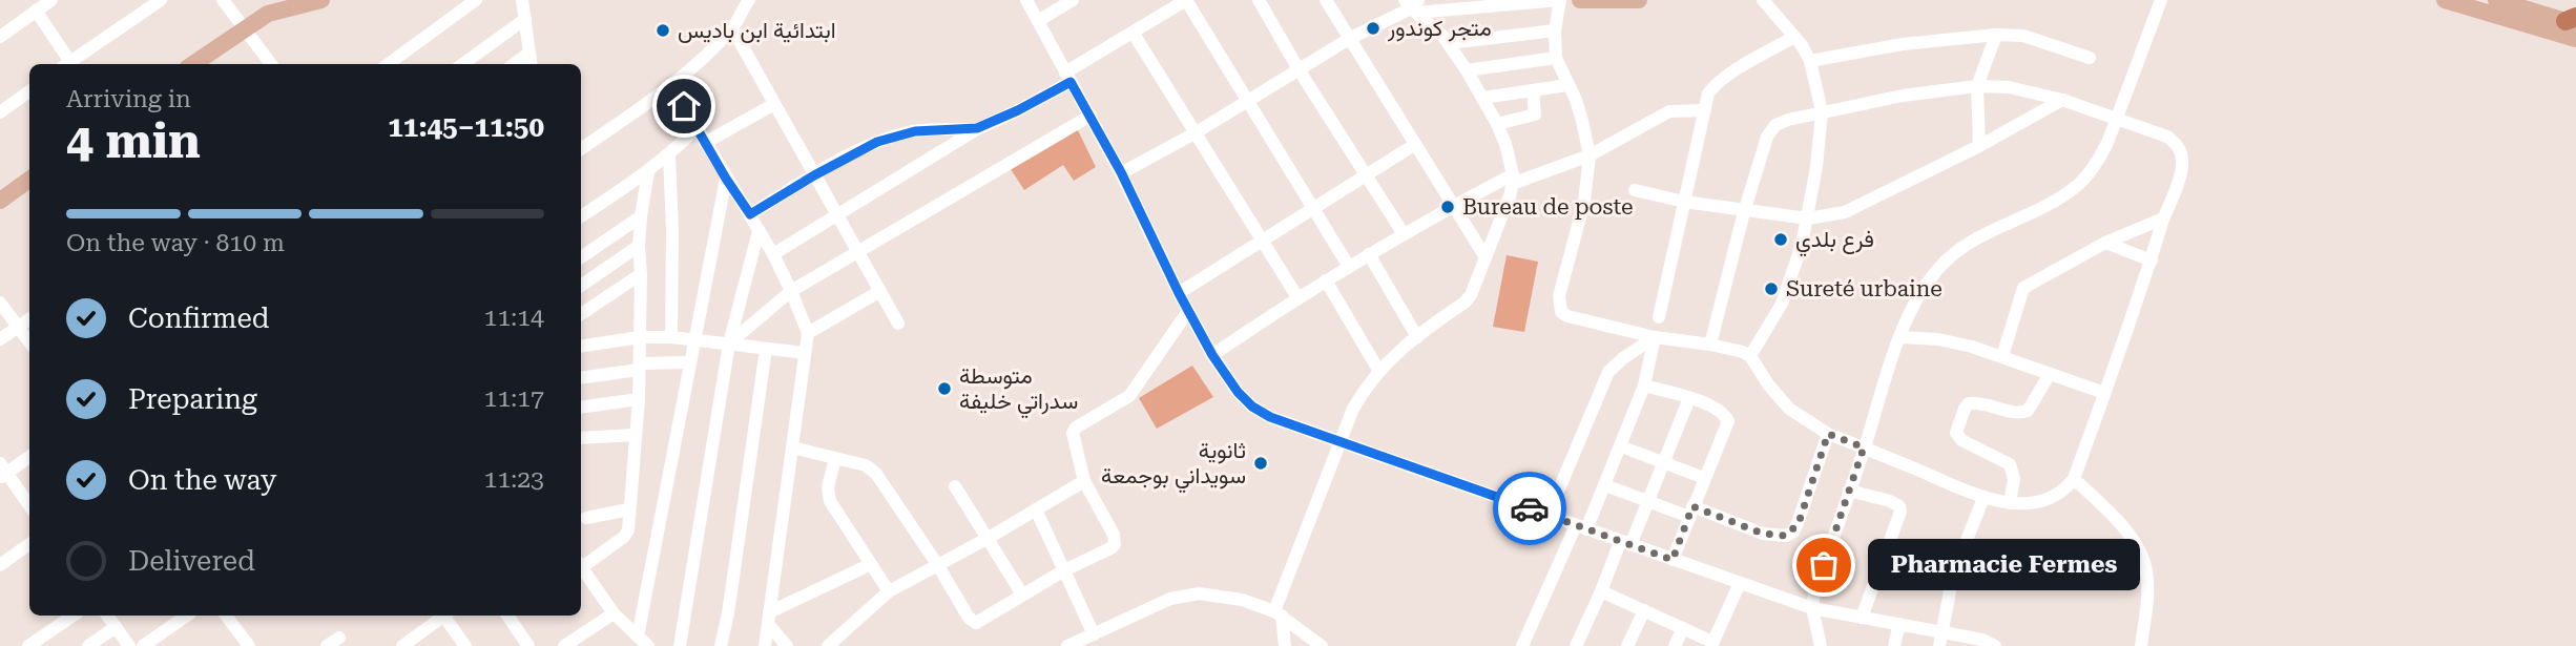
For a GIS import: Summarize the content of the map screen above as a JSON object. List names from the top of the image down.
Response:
{
  "places": [
    "متجر كوندور",
    "ابتدائية ابن باديس",
    "Bureau de poste",
    "فرع بلدي",
    "Sureté urbaine",
    "متوسطة سدراتي خليفة",
    "ثانوية سويداني بوجمعة",
    "Pharmacie Fermes"
  ],
  "page": {
    "heading": ["4 min", "Arriving in", "11:45–11:50"],
    "bar": "On the way · 810 m",
    "list": [
      ["Confirmed", "11:14"],
      ["Preparing", "11:17"],
      ["On the way", "11:23"],
      "Delivered"
    ],
    "bubble": "Pharmacie Fermes"
  }
}
